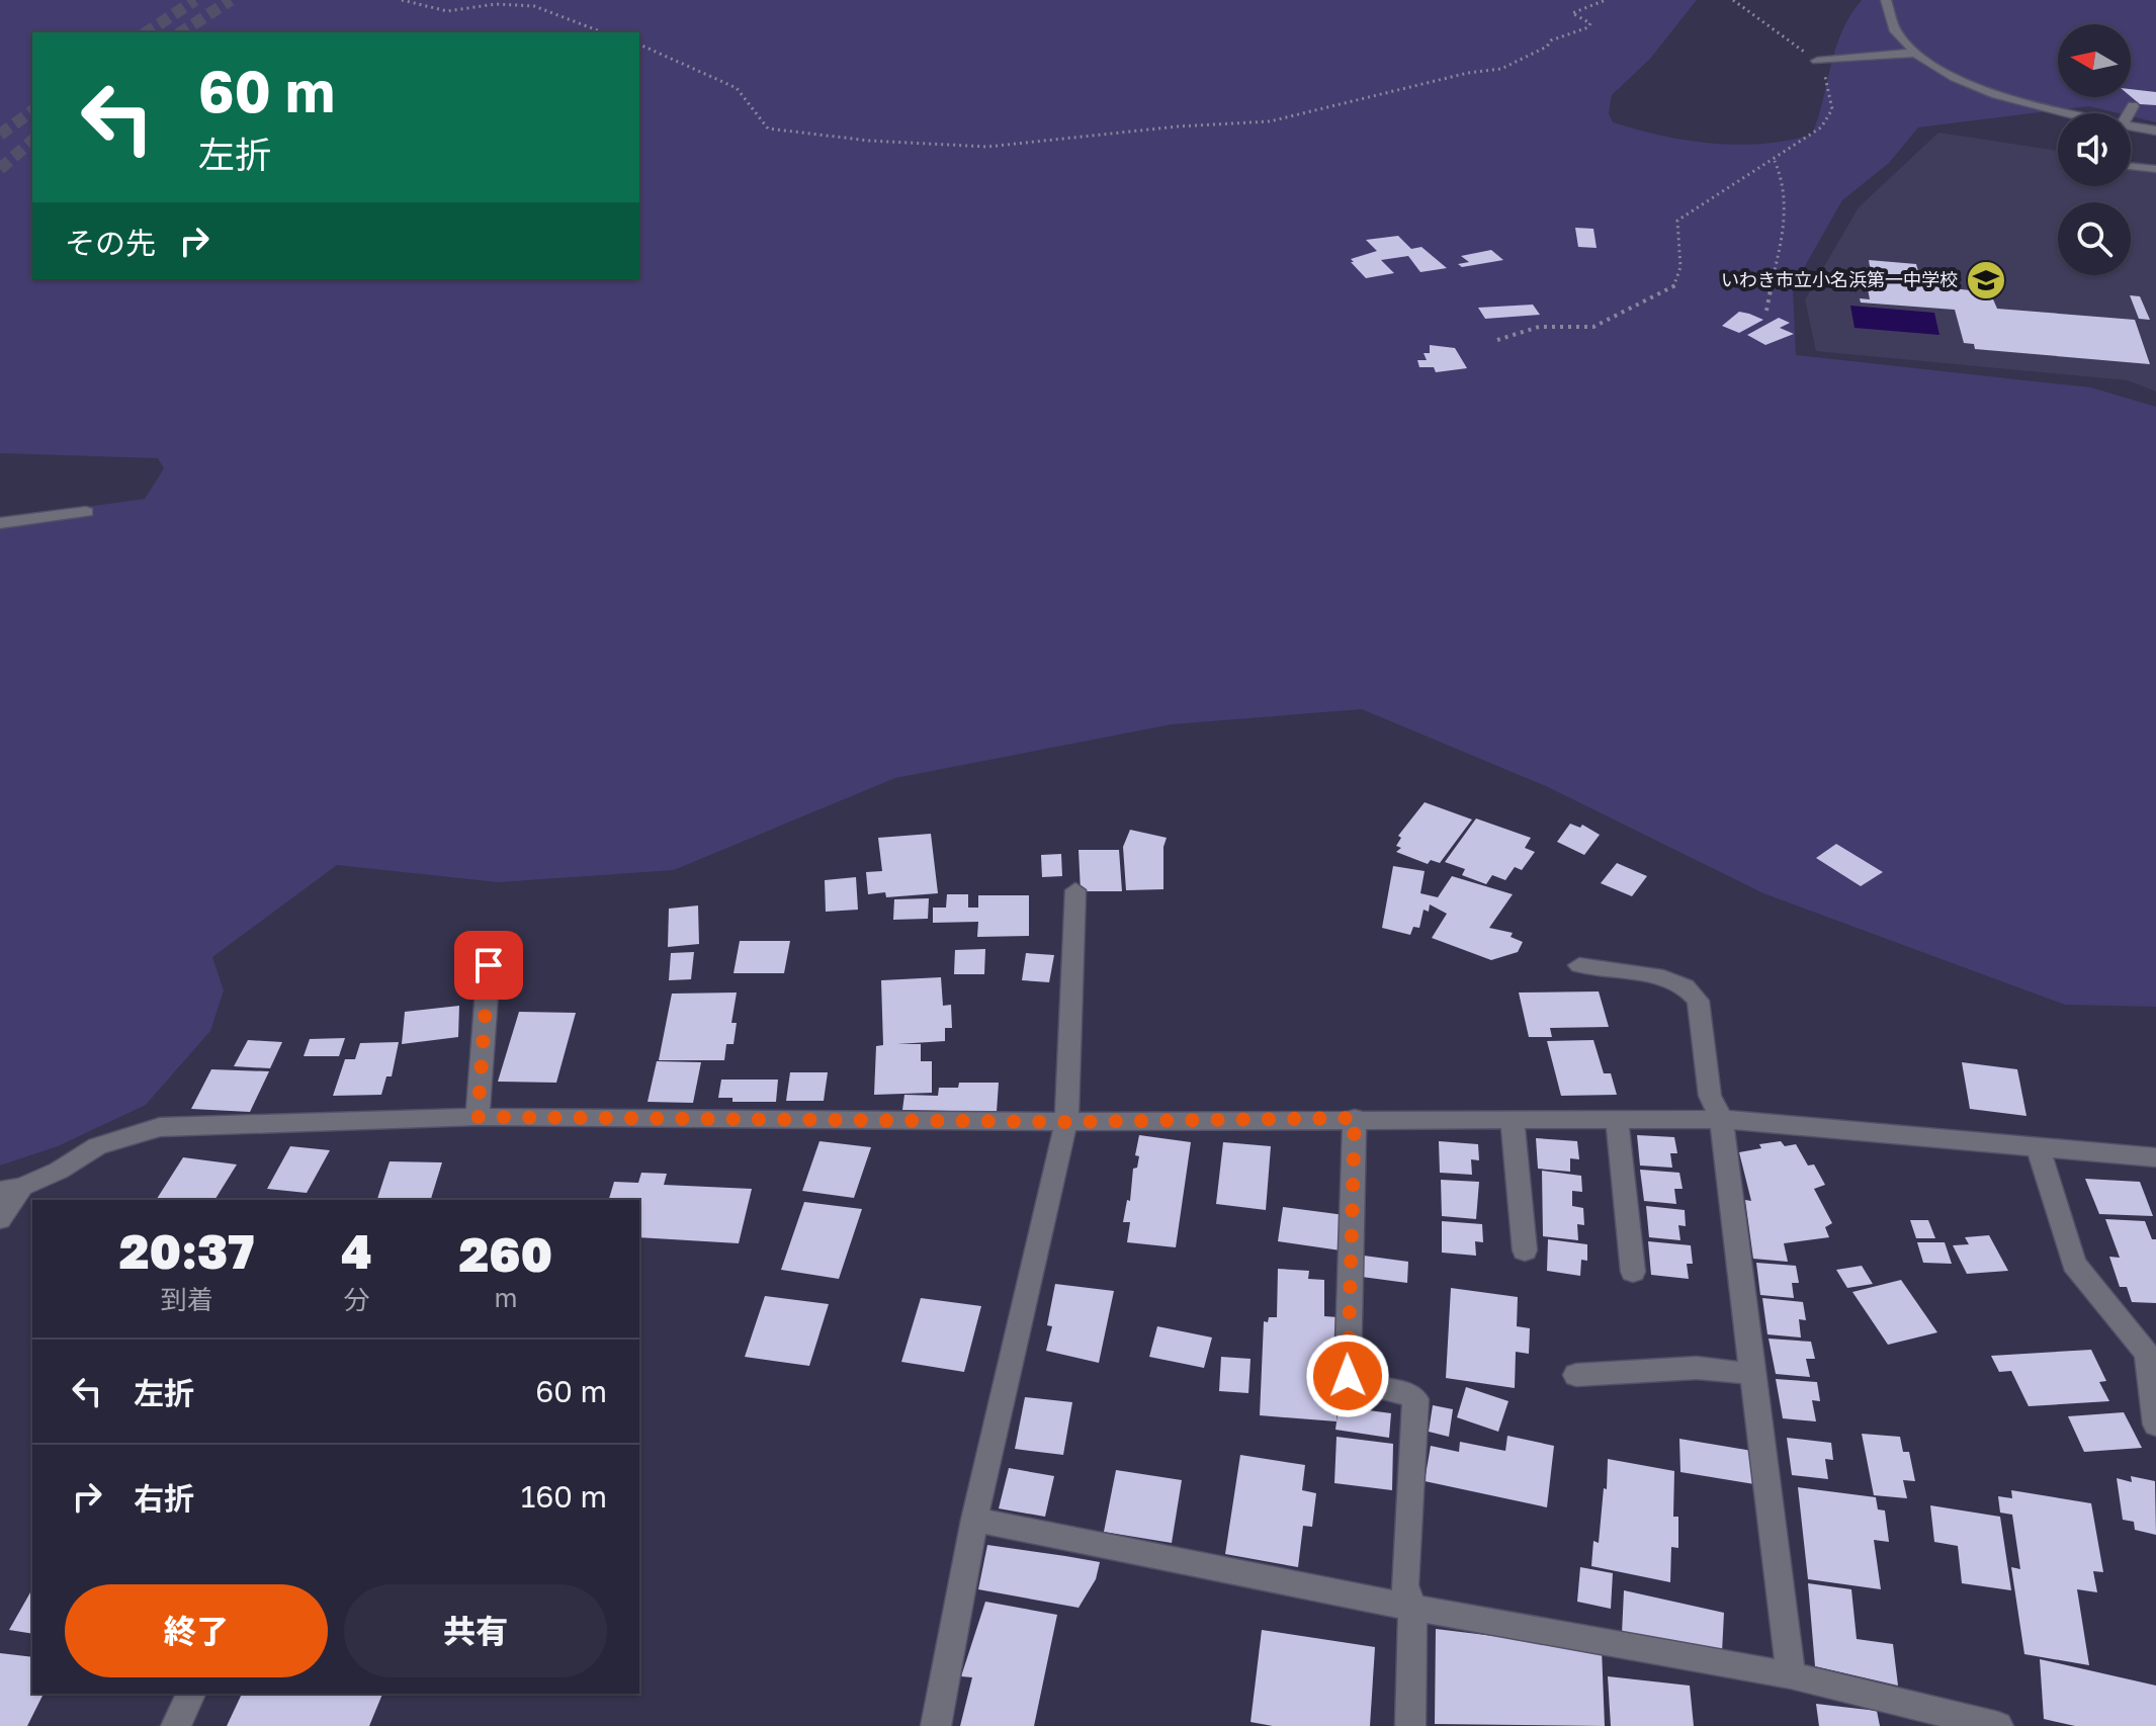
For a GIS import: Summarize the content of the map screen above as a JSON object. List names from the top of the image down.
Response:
{
  "places": {
    "school or university": ["いわき市立小名浜第一中学校"]
  },
  "north": "left",
  "page": {
    "turn": ["60 m", "左折"],
    "then": "その先",
    "eta": [
      "20:37",
      "到着",
      "4",
      "分",
      "260",
      "m"
    ],
    "list": [
      {
        "name": "左折",
        "value": "60 m"
      },
      {
        "name": "右折",
        "value": "160 m"
      }
    ],
    "buttons": ["終了", "共有"]
  }
}
